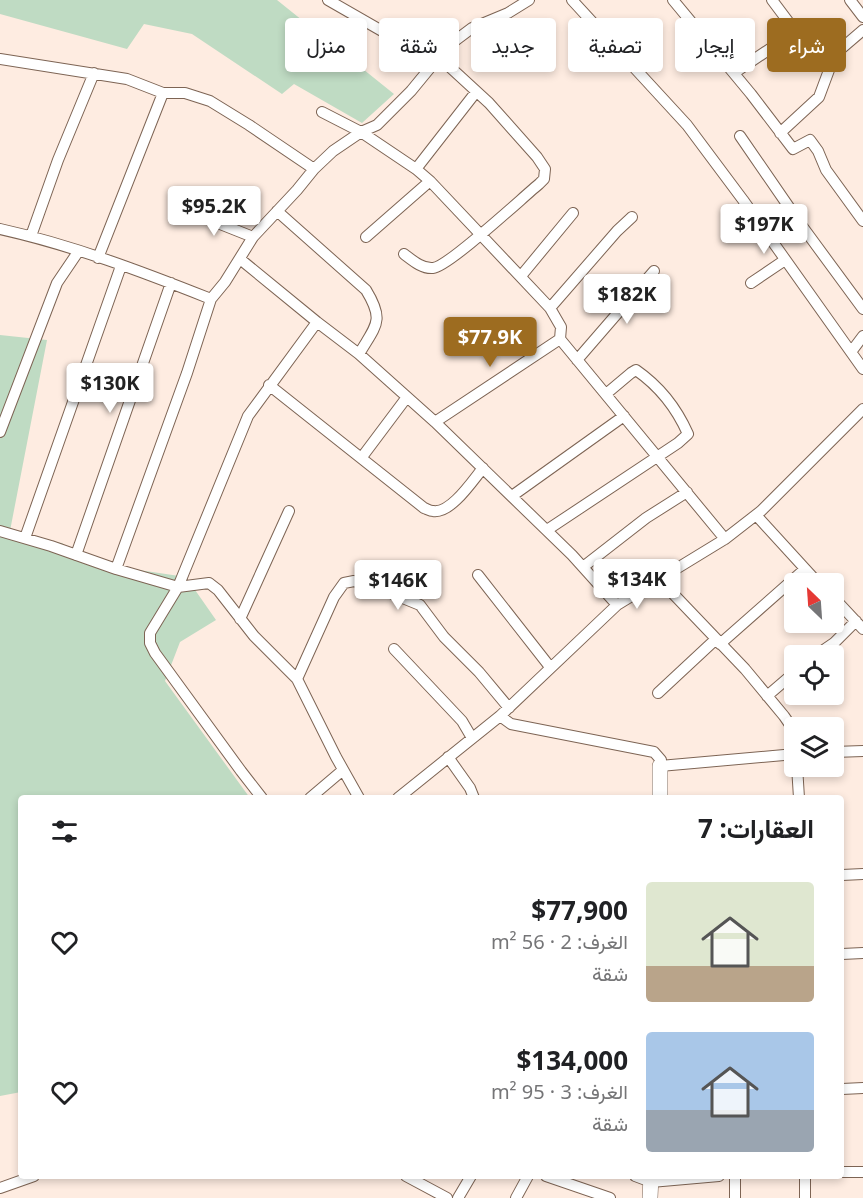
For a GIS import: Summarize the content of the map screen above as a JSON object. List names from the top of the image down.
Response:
{
  "north": "top left",
  "page": {
    "chip": [
      "شراء",
      "إيجار",
      "تصفية",
      "جديد",
      "شقة",
      "منزل"
    ],
    "price": [
      "$95.2K",
      "$197K",
      "$182K",
      "$77.9K",
      "$130K",
      "$134K",
      "$146K"
    ],
    "heading": "العقارات: 7",
    "list": [
      {
        "name": "$77,900",
        "note": "الغرف: 2 · 56 m² · شقة"
      },
      {
        "name": "$134,000",
        "note": "الغرف: 3 · 95 m² · شقة"
      }
    ]
  }
}
